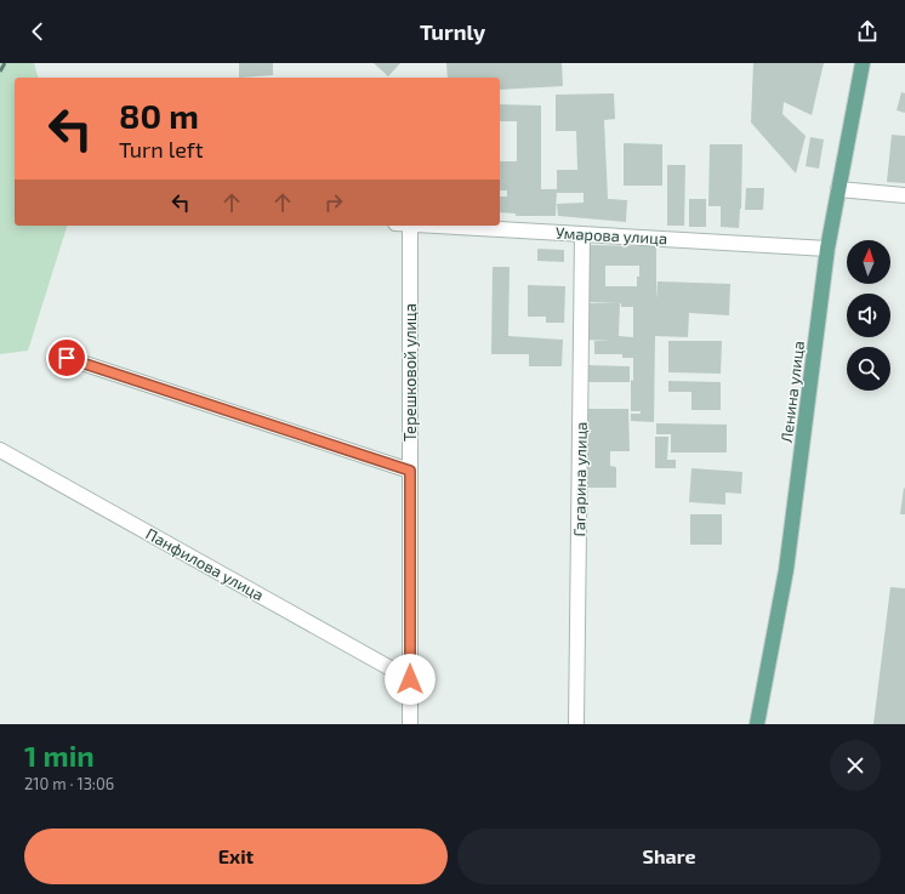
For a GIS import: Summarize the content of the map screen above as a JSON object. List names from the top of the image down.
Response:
{
  "streets": {
    "main road": ["Ленина улица"],
    "street": [
      "Умарова улица",
      "Терешковой улица",
      "Гагарина улица",
      "Панфилова улица"
    ]
  },
  "crossings": [
    ["Умарова улица", "Ленина улица"],
    ["Умарова улица", "Гагарина улица"],
    ["Терешковой улица", "Панфилова улица"]
  ],
  "north": "top",
  "page": {
    "header": "Turnly",
    "turn": ["80 m", "Turn left"],
    "heading": ["1 min", "210 m · 13:06"],
    "buttons": ["Exit", "Share"]
  }
}
